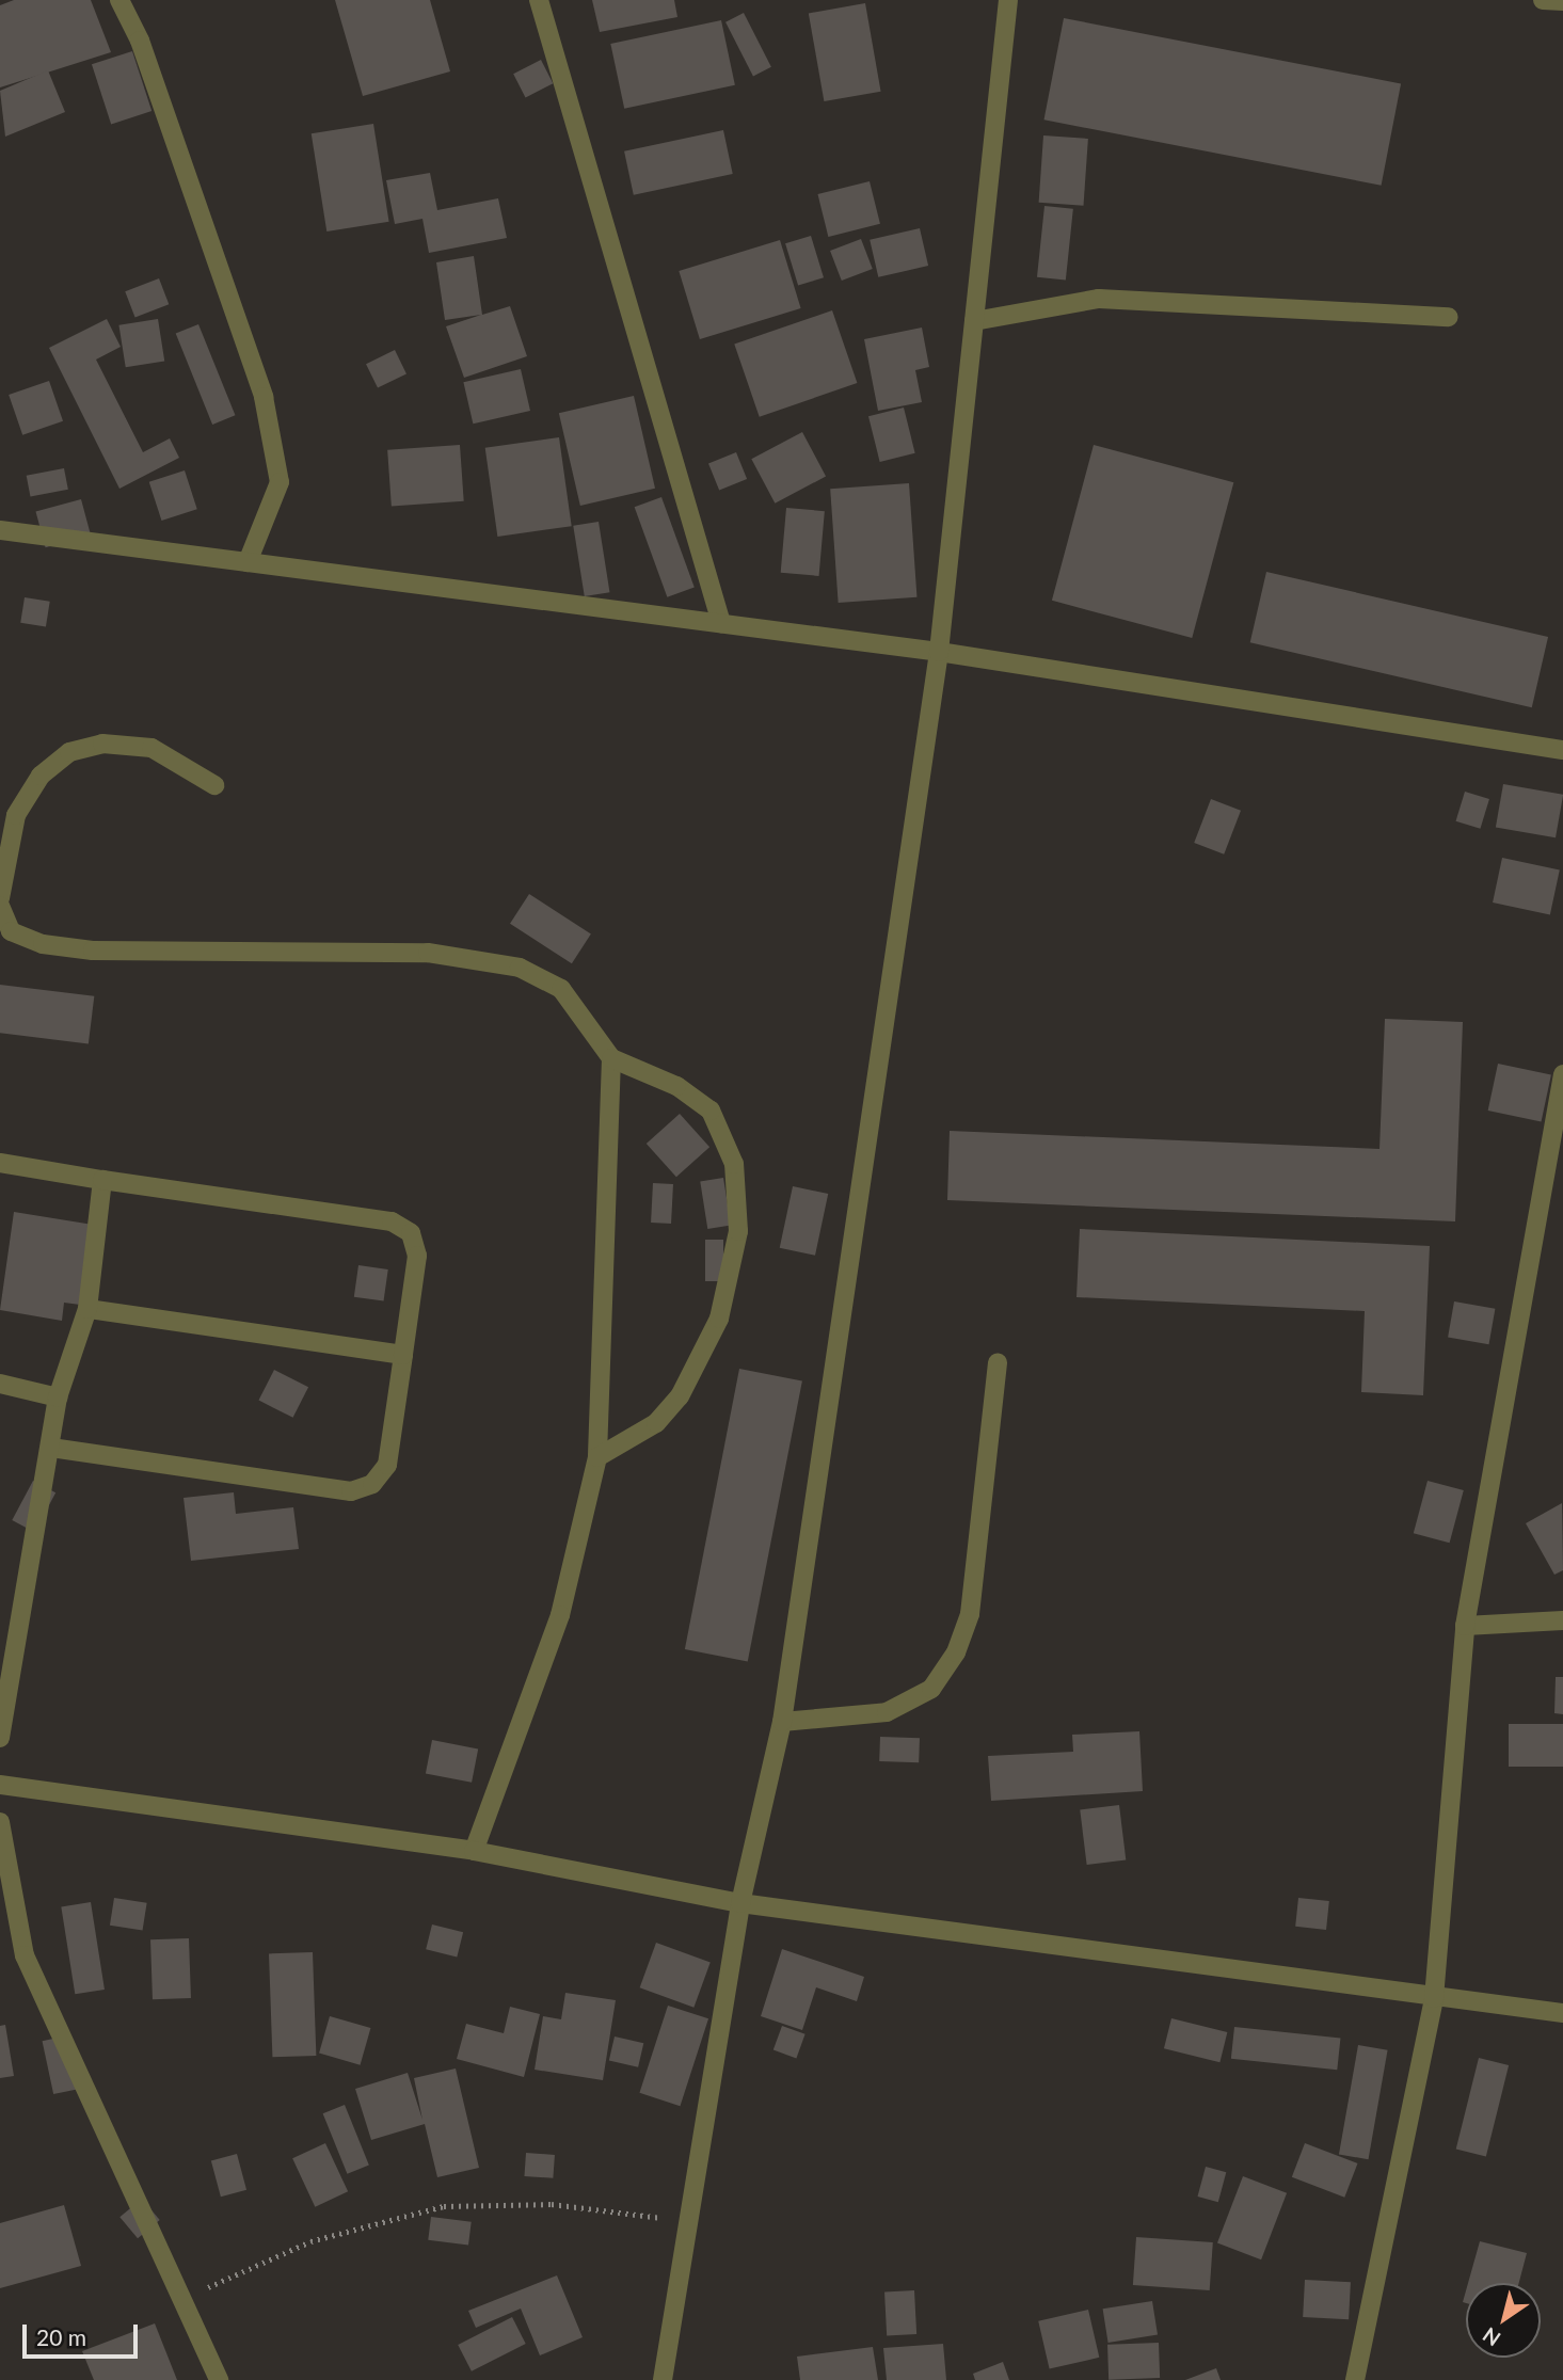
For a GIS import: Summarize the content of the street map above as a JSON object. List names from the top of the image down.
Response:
{
  "scale_bar": "20 m",
  "north": "bottom left"
}
